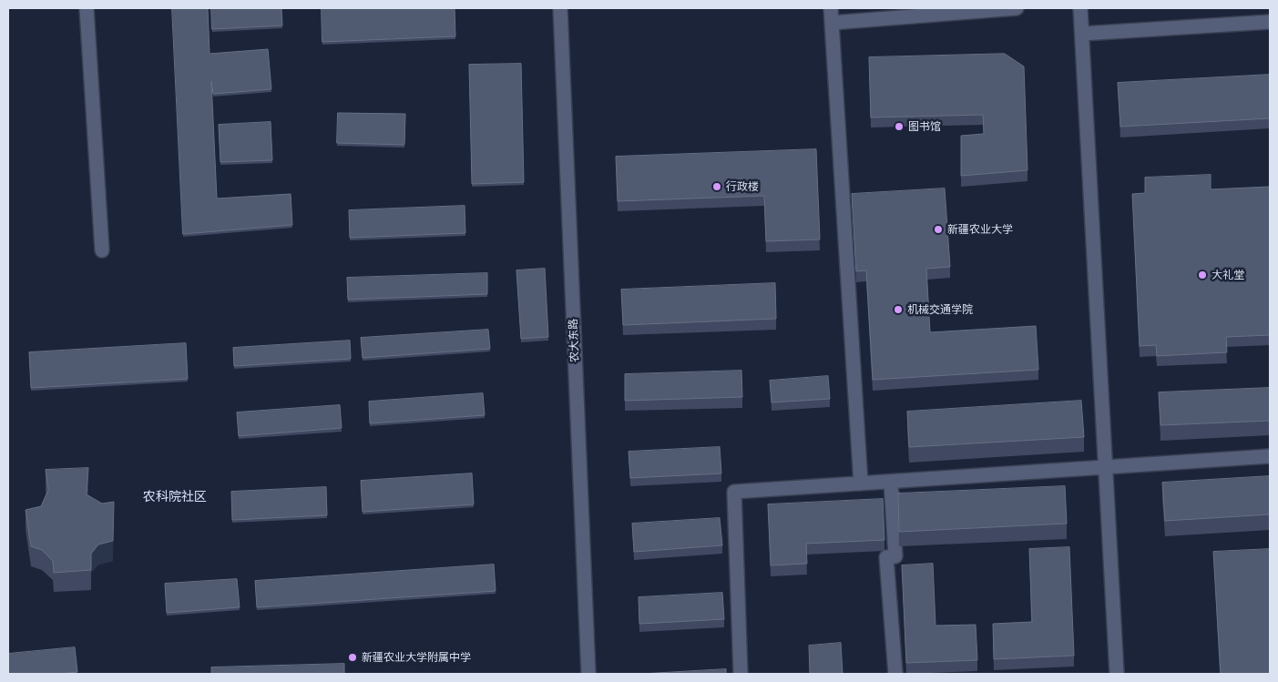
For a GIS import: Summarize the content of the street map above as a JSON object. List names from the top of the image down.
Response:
{
  "streets": {
    "street": ["农大东路"]
  },
  "districts": ["农科院社区"],
  "places": [
    "图书馆",
    "行政楼",
    "新疆农业大学",
    "大礼堂",
    "机械交通学院",
    "新疆农业大学附属中学"
  ]
}
